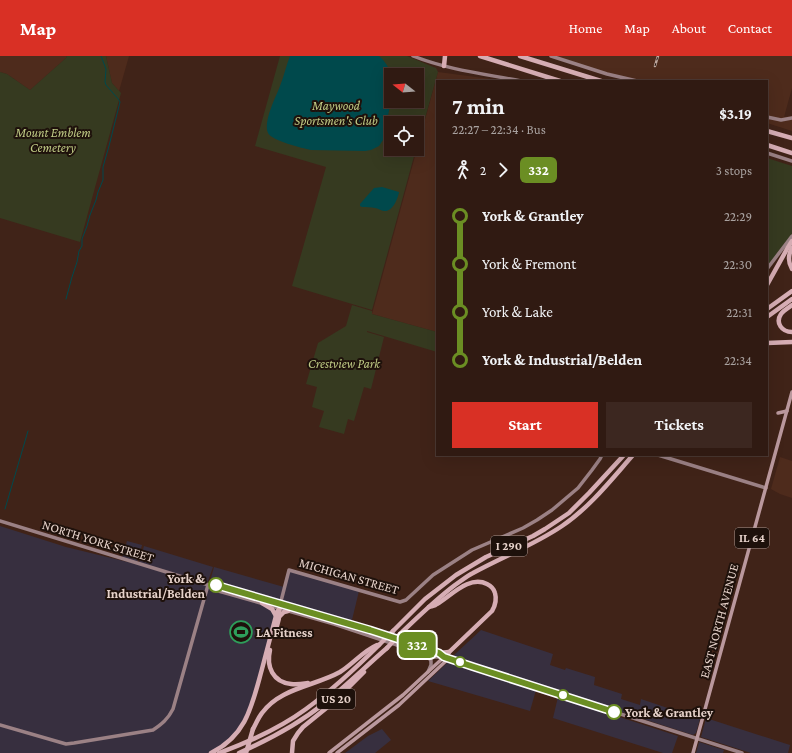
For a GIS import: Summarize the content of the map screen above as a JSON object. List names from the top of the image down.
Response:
{
  "streets": {
    "highway": ["I 290", "US 20"],
    "main road": ["IL 64", "EAST NORTH AVENUE"],
    "street": ["NORTH YORK STREET", "MICHIGAN STREET"]
  },
  "crossings": [
    ["IL 64", "NORTH YORK STREET"],
    ["IL 64", "EAST NORTH AVENUE"],
    ["NORTH YORK STREET", "MICHIGAN STREET"],
    ["NORTH YORK STREET", "EAST NORTH AVENUE"],
    ["I 290", "US 20"]
  ],
  "parks": ["Maywood Sportsmen's Club", "Mount Emblem Cemetery", "Crestview Park"],
  "places": {
    "other": ["York & Industrial/Belden", "York & Grantley"],
    "sports": ["LA Fitness"]
  },
  "lines": ["bus line 332"],
  "north": "left",
  "page": {
    "header": "Map",
    "nav": [
      "Home",
      "Map",
      "About",
      "Contact"
    ],
    "on_map": "332",
    "heading": ["7 min", "22:27 – 22:34 · Bus", "$3.19"],
    "legs": ["2", "332", "3 stops"],
    "list": [
      {
        "name": "York & Grantley",
        "value": "22:29"
      },
      {
        "name": "York & Fremont",
        "value": "22:30"
      },
      {
        "name": "York & Lake",
        "value": "22:31"
      },
      {
        "name": "York & Industrial/Belden",
        "value": "22:34"
      }
    ],
    "buttons": ["Start", "Tickets"]
  }
}
